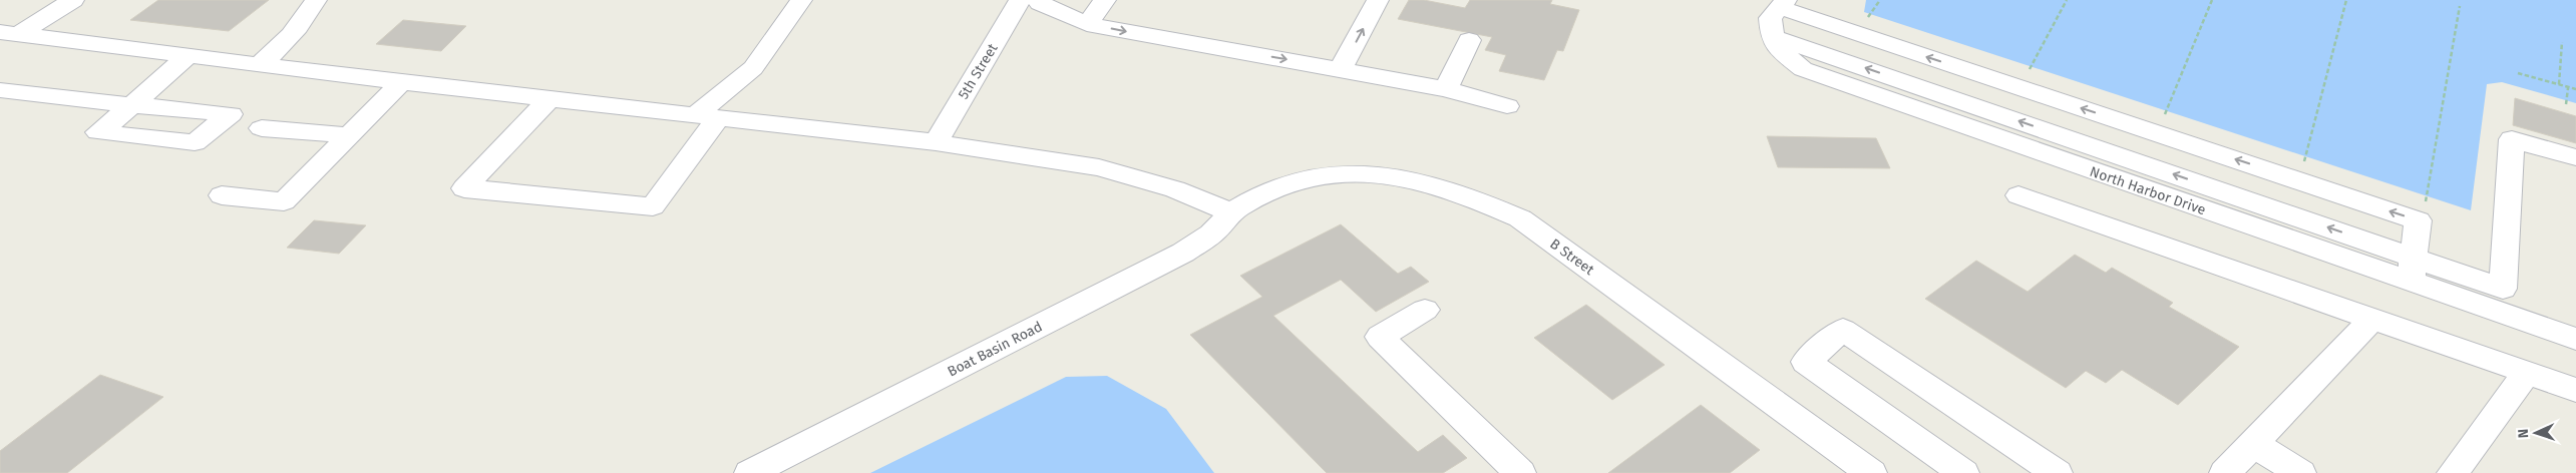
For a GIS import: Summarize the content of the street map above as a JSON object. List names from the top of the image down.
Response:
{
  "streets": {
    "street": [
      "5th Street",
      "North Harbor Drive",
      "B Street",
      "Boat Basin Road"
    ]
  },
  "crossings": [
    ["B Street", "Boat Basin Road"]
  ],
  "north": "left"
}
